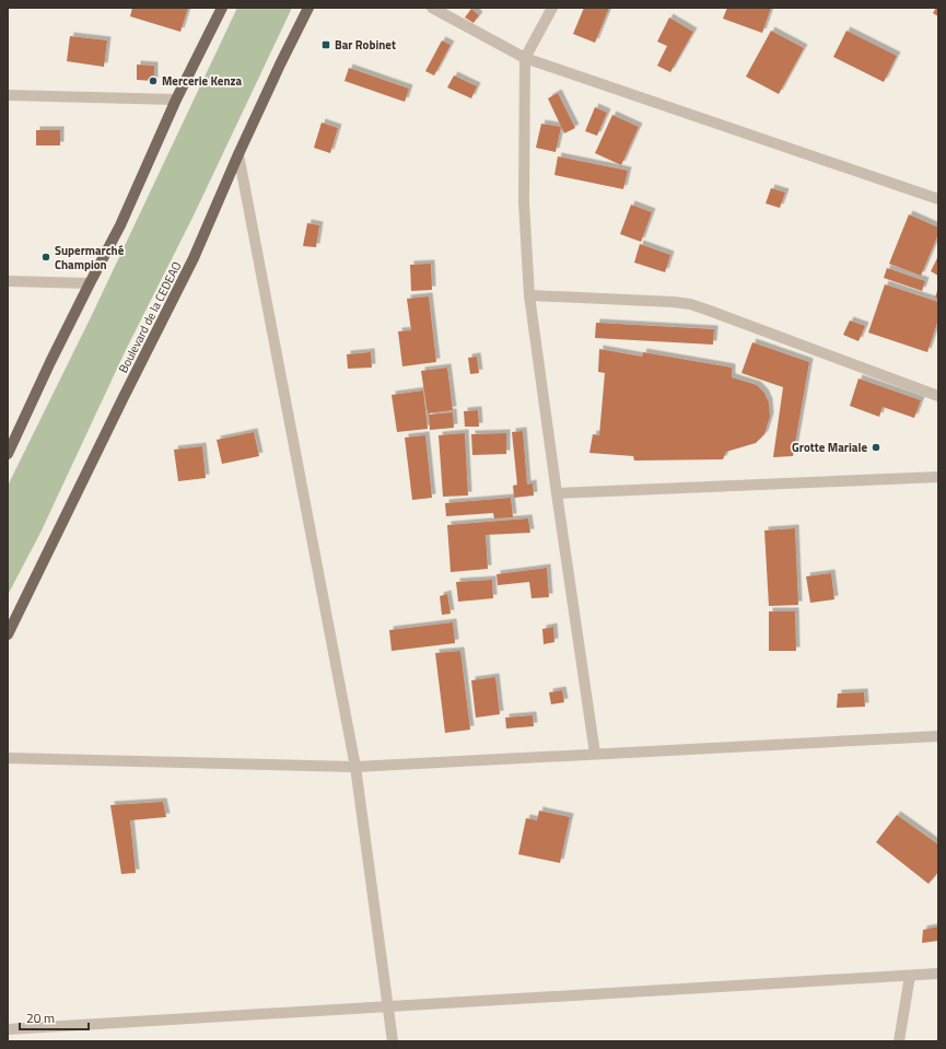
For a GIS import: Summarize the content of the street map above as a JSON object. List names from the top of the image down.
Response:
{
  "streets": {
    "main road": ["Boulevard de la CEDEAO"]
  },
  "places": {
    "transit": ["Bar Robinet"],
    "other": ["Mercerie Kenza", "Supermarché Champion", "Grotte Mariale"]
  },
  "scale_bar": "20 m"
}
